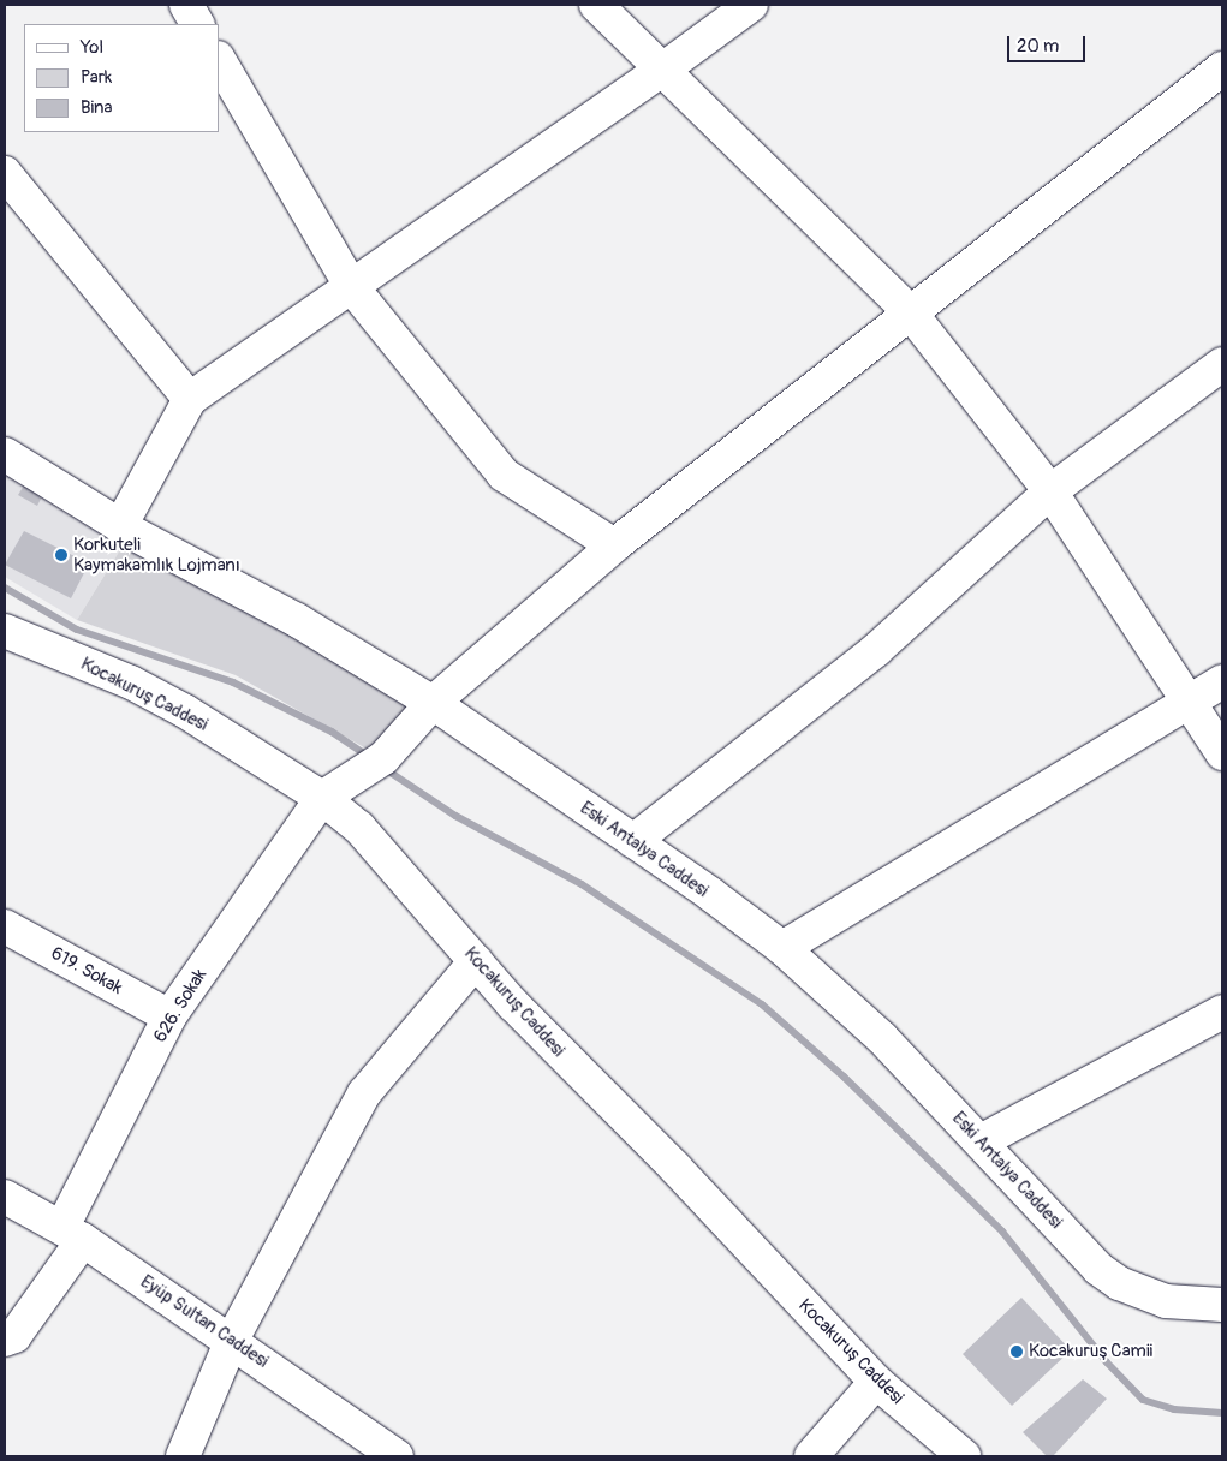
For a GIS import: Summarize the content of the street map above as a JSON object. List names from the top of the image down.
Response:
{
  "streets": {
    "street": [
      "Kocakuruş Caddesi",
      "Eski Antalya Caddesi",
      "619. Sokak",
      "626. Sokak",
      "Eyüp Sultan Caddesi"
    ]
  },
  "crossings": [
    ["Kocakuruş Caddesi", "626. Sokak"],
    ["619. Sokak", "626. Sokak"],
    ["626. Sokak", "Eyüp Sultan Caddesi"]
  ],
  "places": ["Korkuteli Kaymakamlık Lojmanı", "Kocakuruş Camii"],
  "legend": ["Yol", "Park", "Bina"],
  "scale_bar": "20 m"
}
